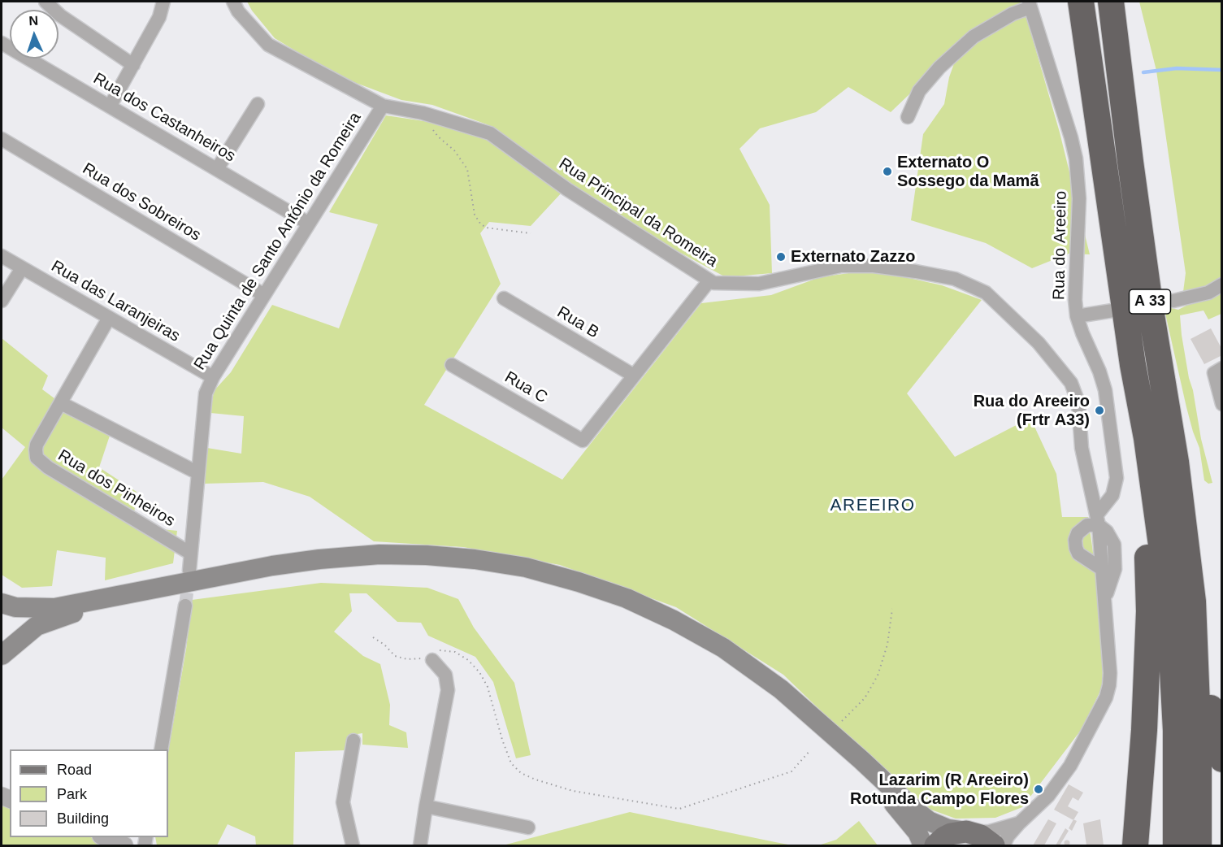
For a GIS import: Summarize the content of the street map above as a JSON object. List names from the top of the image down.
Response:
{
  "streets": {
    "highway": ["A 33"],
    "street": [
      "Rua dos Castanheiros",
      "Rua dos Sobreiros",
      "Rua Principal da Romeira",
      "Rua Quinta de Santo António da Romeira",
      "Rua do Areeiro",
      "Rua das Laranjeiras",
      "Rua B",
      "Rua C",
      "Rua dos Pinheiros"
    ]
  },
  "crossings": [
    ["Rua dos Castanheiros", "Rua Quinta de Santo António da Romeira"],
    ["Rua dos Sobreiros", "Rua Quinta de Santo António da Romeira"],
    ["Rua Principal da Romeira", "Rua Quinta de Santo António da Romeira"],
    ["Rua Principal da Romeira", "Rua do Areeiro"],
    ["Rua Quinta de Santo António da Romeira", "Rua das Laranjeiras"],
    ["Rua Quinta de Santo António da Romeira", "Rua dos Pinheiros"],
    ["Rua das Laranjeiras", "Rua dos Pinheiros"],
    ["Rua B", "Rua C"]
  ],
  "districts": ["AREEIRO"],
  "places": [
    "Externato O Sossego da Mamã",
    "Externato Zazzo",
    "Rua do Areeiro (Frtr A33)",
    "Lazarim (R Areeiro) Rotunda Campo Flores"
  ],
  "legend": ["Road", "Park", "Building"],
  "north": "top"
}
